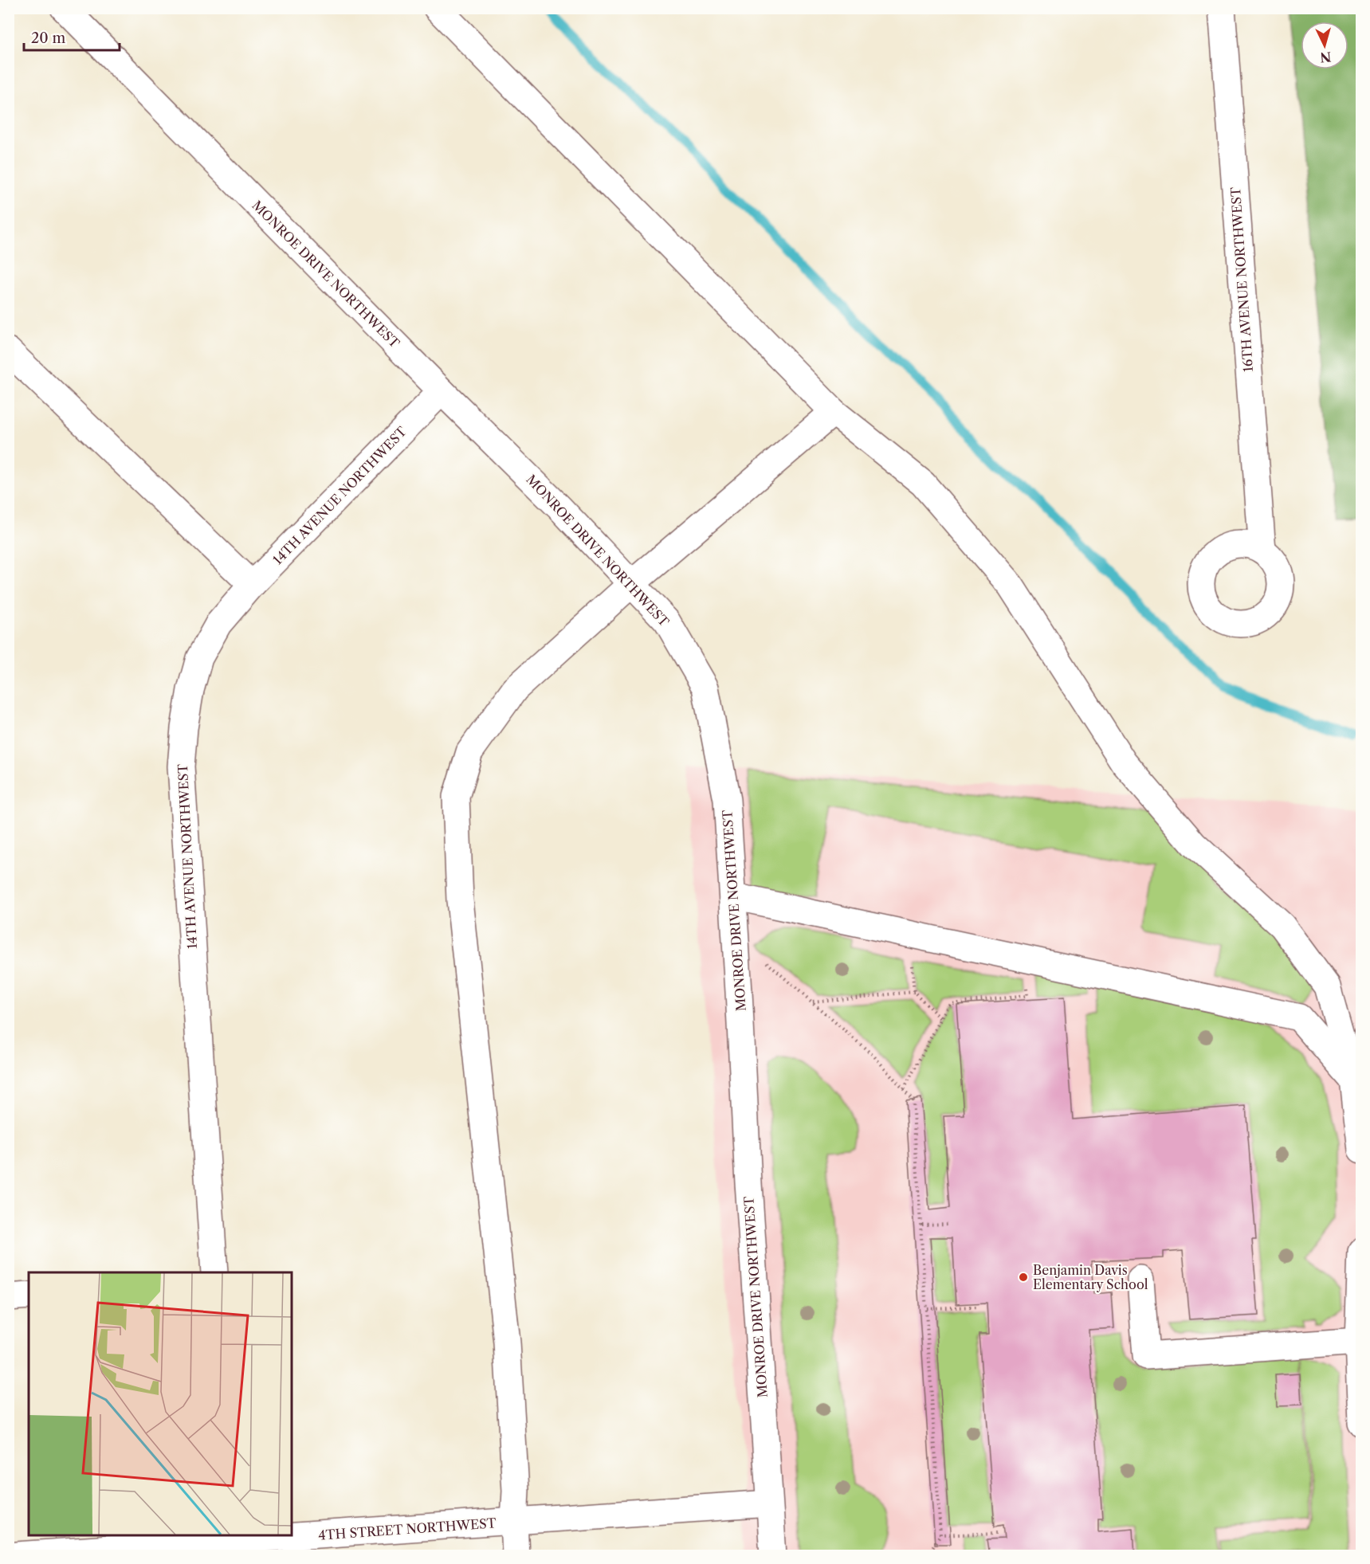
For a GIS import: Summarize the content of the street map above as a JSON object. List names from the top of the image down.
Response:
{
  "streets": {
    "street": [
      "MONROE DRIVE NORTHWEST",
      "16TH AVENUE NORTHWEST",
      "14TH AVENUE NORTHWEST",
      "4TH STREET NORTHWEST"
    ]
  },
  "crossings": [
    ["MONROE DRIVE NORTHWEST", "14TH AVENUE NORTHWEST"],
    ["MONROE DRIVE NORTHWEST", "4TH STREET NORTHWEST"]
  ],
  "places": ["Benjamin Davis Elementary School"],
  "scale_bar": "20 m",
  "north": "bottom"
}
